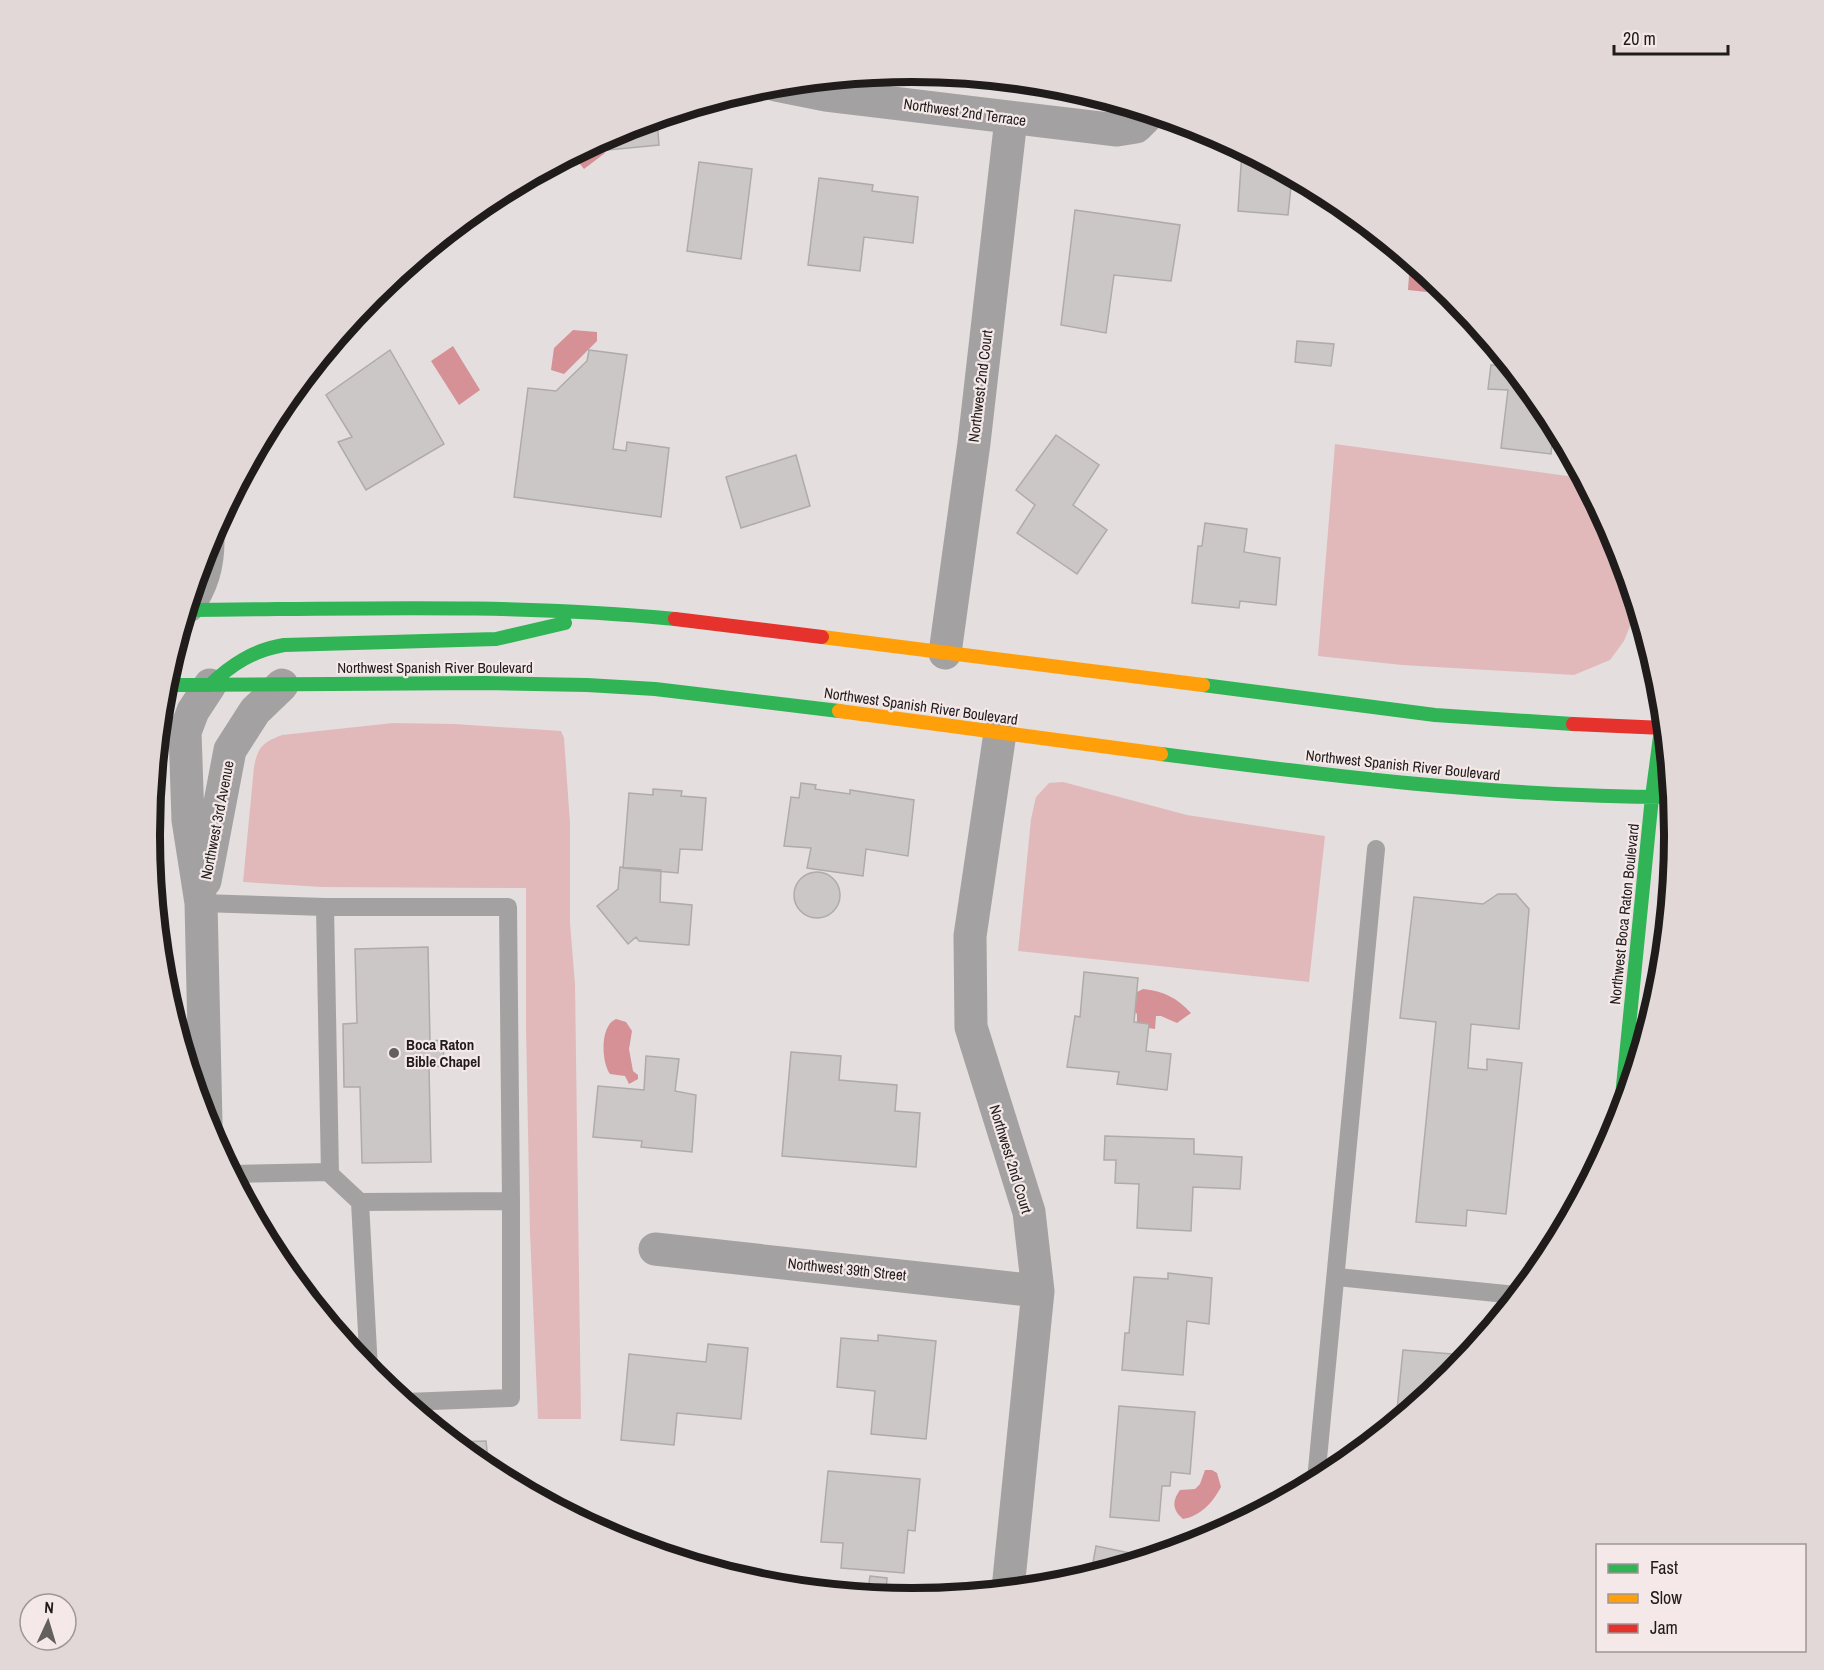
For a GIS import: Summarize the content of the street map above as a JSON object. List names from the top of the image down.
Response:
{
  "streets": {
    "main road": ["Northwest Spanish River Boulevard", "Northwest Boca Raton Boulevard"],
    "street": [
      "Northwest 2nd Terrace",
      "Northwest 2nd Court",
      "Northwest 3rd Avenue",
      "Northwest 39th Street"
    ]
  },
  "crossings": [
    ["Northwest 2nd Terrace", "Northwest 2nd Court"],
    ["Northwest 2nd Court", "Northwest Spanish River Boulevard"],
    ["Northwest 2nd Court", "Northwest 39th Street"],
    ["Northwest Spanish River Boulevard", "Northwest 3rd Avenue"],
    ["Northwest Spanish River Boulevard", "Northwest Boca Raton Boulevard"]
  ],
  "places": ["Boca Raton Bible Chapel"],
  "legend": ["Fast", "Slow", "Jam"],
  "scale_bar": "20 m",
  "north": "top"
}
